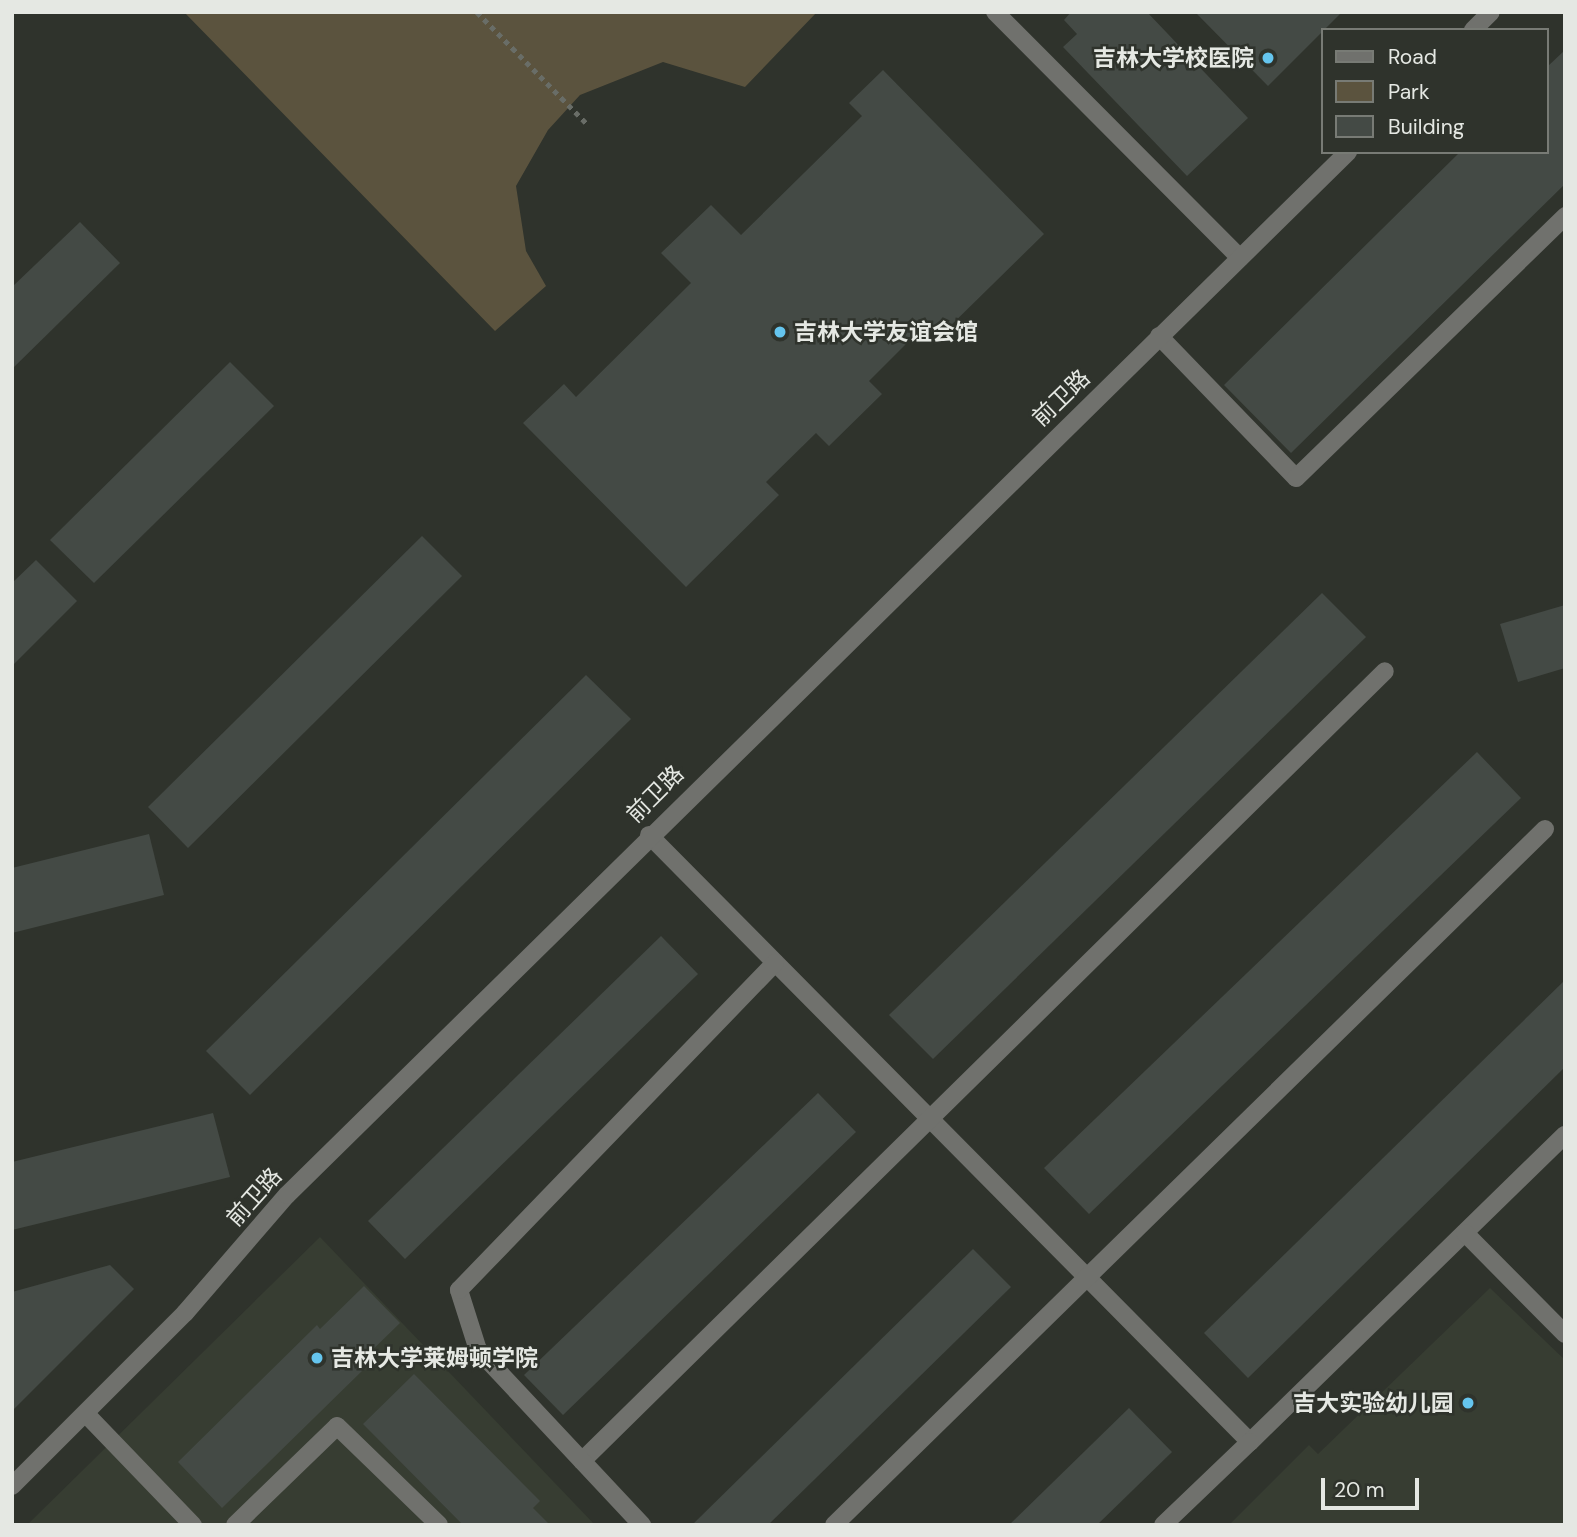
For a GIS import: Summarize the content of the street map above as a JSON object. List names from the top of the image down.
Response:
{
  "streets": {
    "street": ["前卫路"]
  },
  "places": [
    "吉林大学校医院",
    "吉林大学友谊会馆",
    "吉林大学莱姆顿学院",
    "吉大实验幼儿园"
  ],
  "legend": ["Road", "Park", "Building"],
  "scale_bar": "20 m"
}
